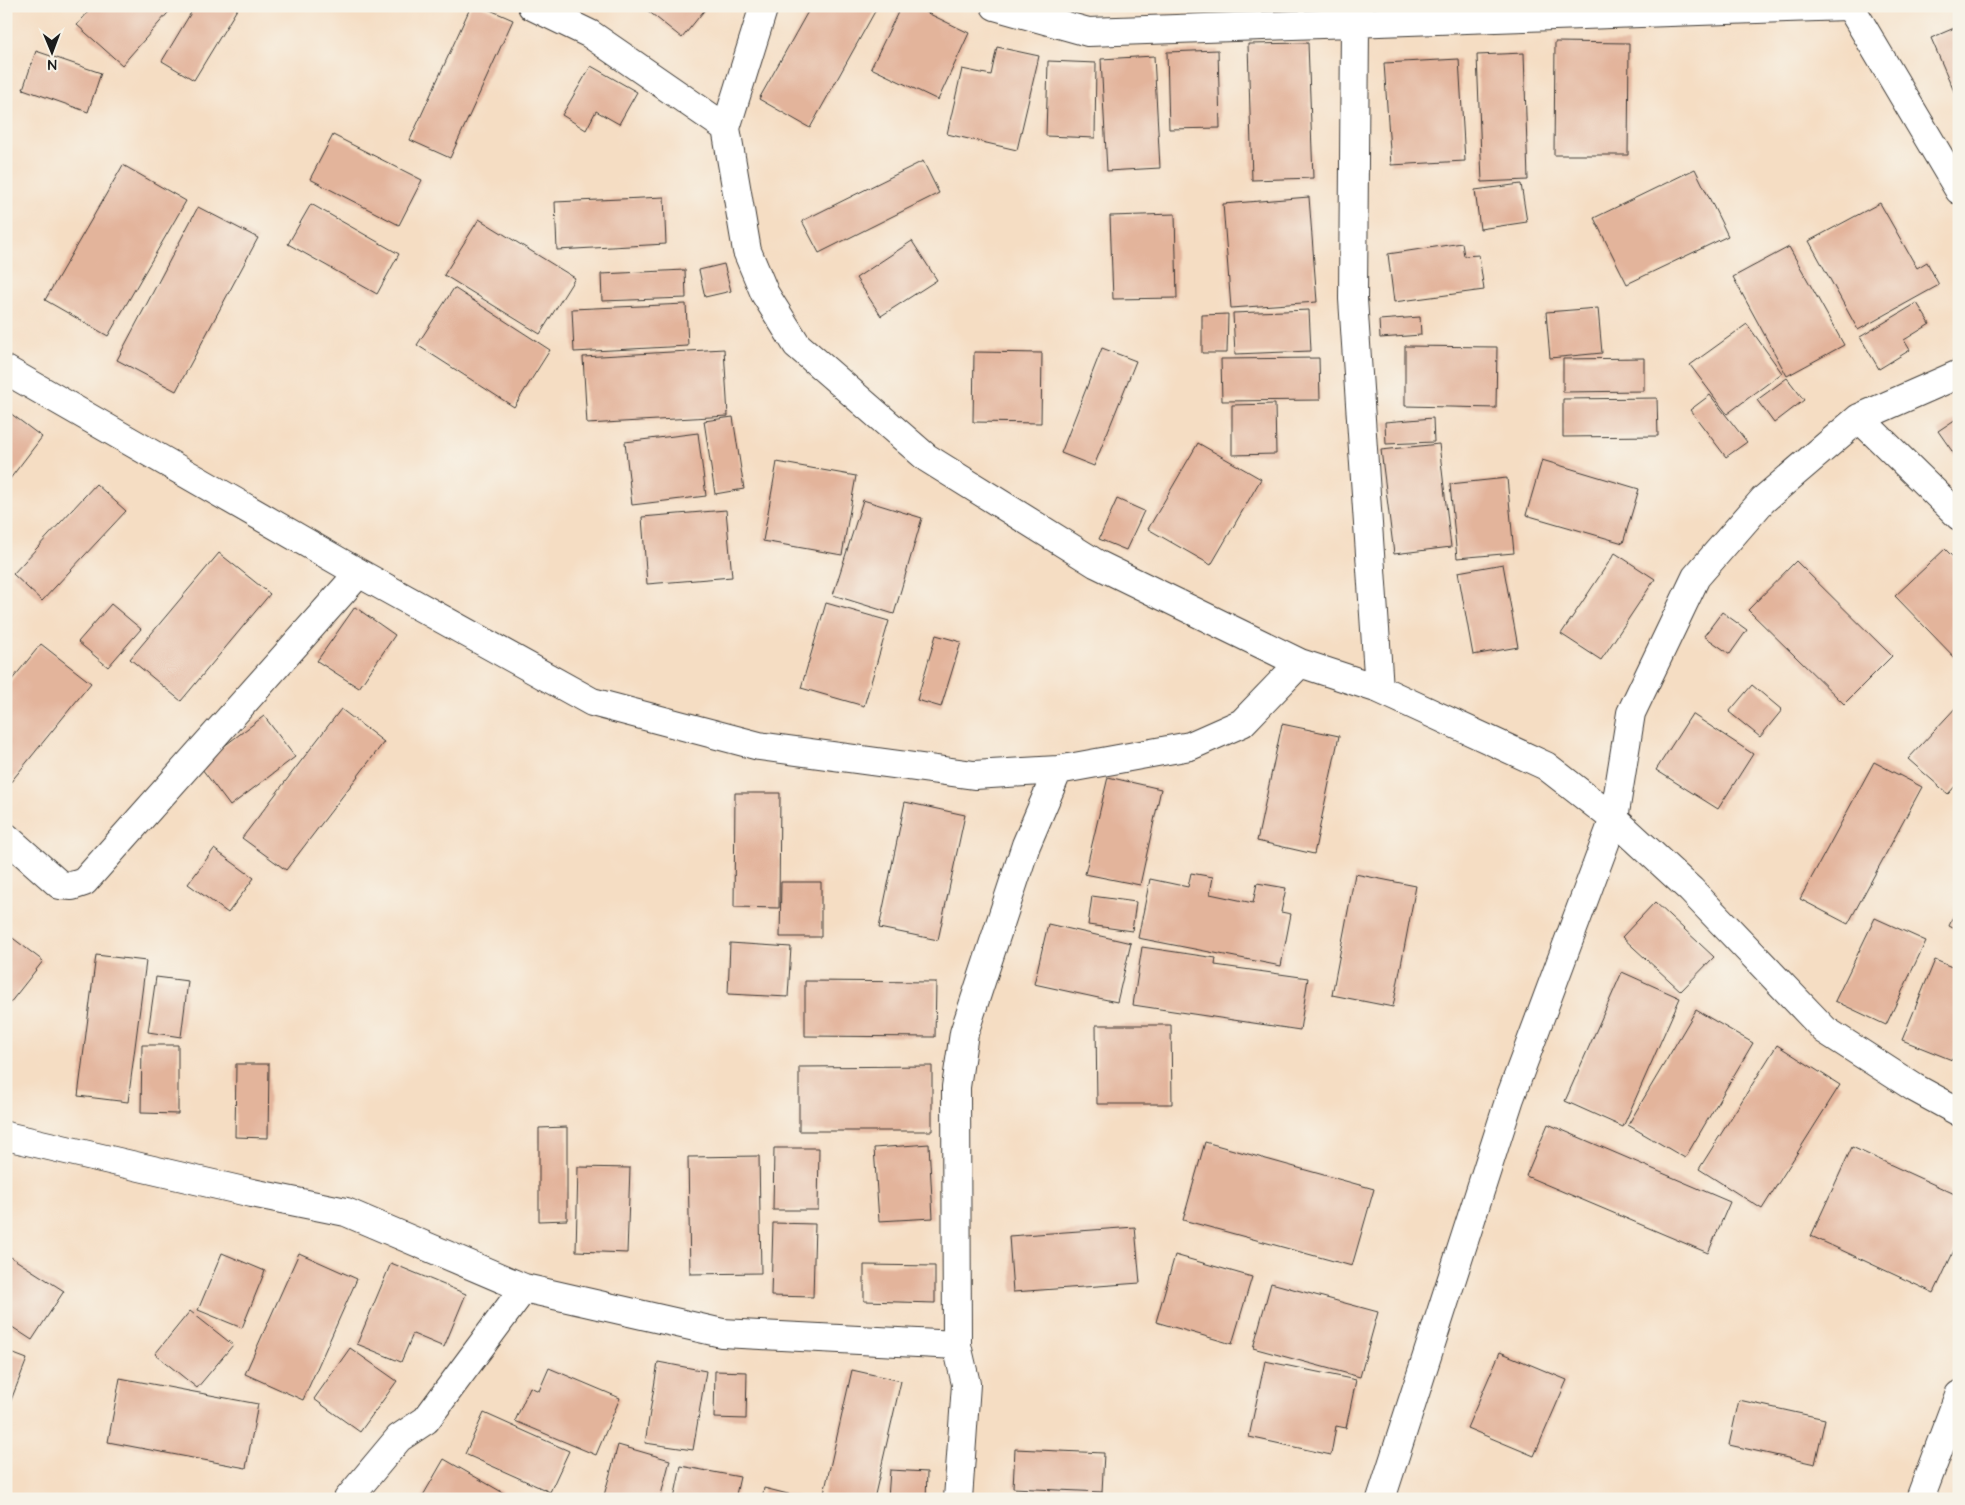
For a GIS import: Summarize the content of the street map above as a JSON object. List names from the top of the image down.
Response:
{
  "north": "bottom"
}
